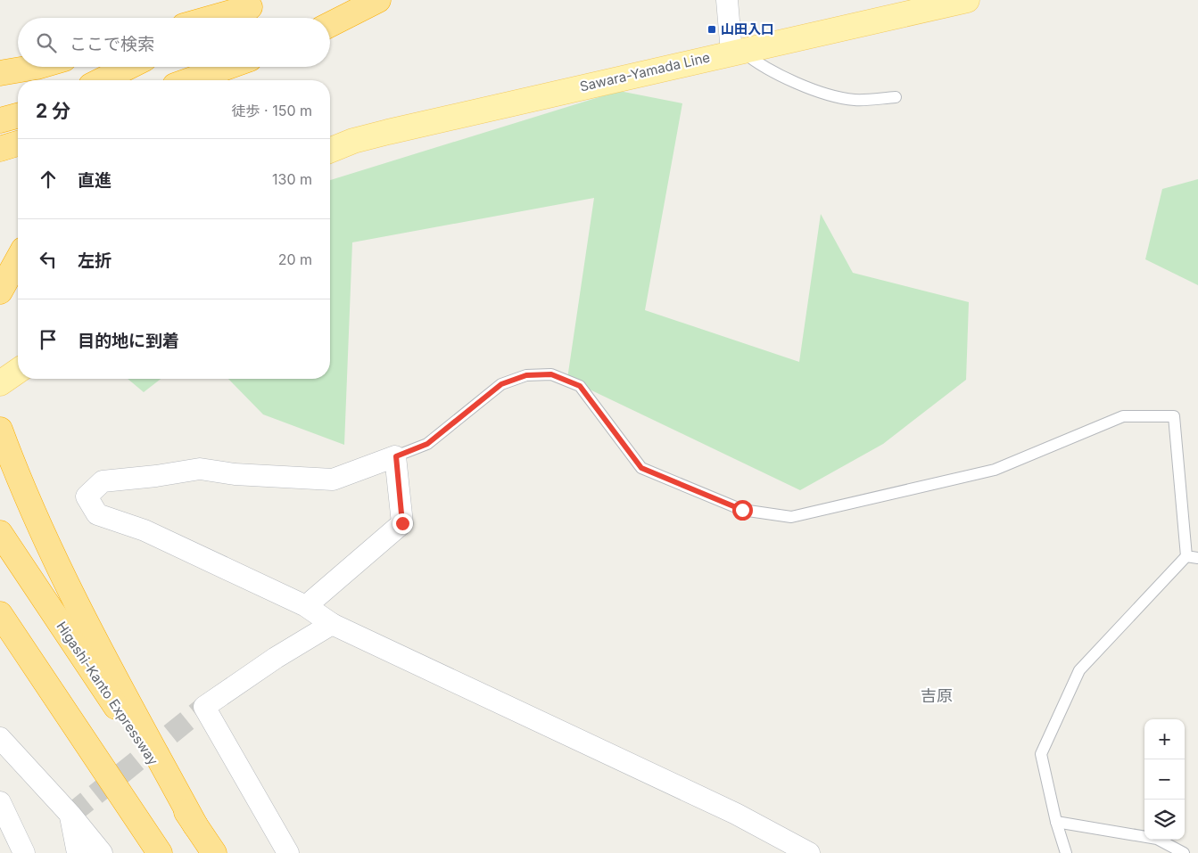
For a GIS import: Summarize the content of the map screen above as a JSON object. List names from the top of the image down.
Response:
{
  "streets": {
    "highway": ["Higashi-Kanto Expressway"],
    "main road": ["Sawara-Yamada Line"]
  },
  "districts": ["吉原"],
  "places": {
    "transit": ["山田入口"]
  },
  "page": {
    "search": "ここで検索",
    "heading": ["2 分", "徒歩 · 150 m"],
    "list": [
      ["直進", "130 m"],
      ["左折", "20 m"],
      "目的地に到着"
    ],
    "map_buttons": ["+", "−"]
  }
}
